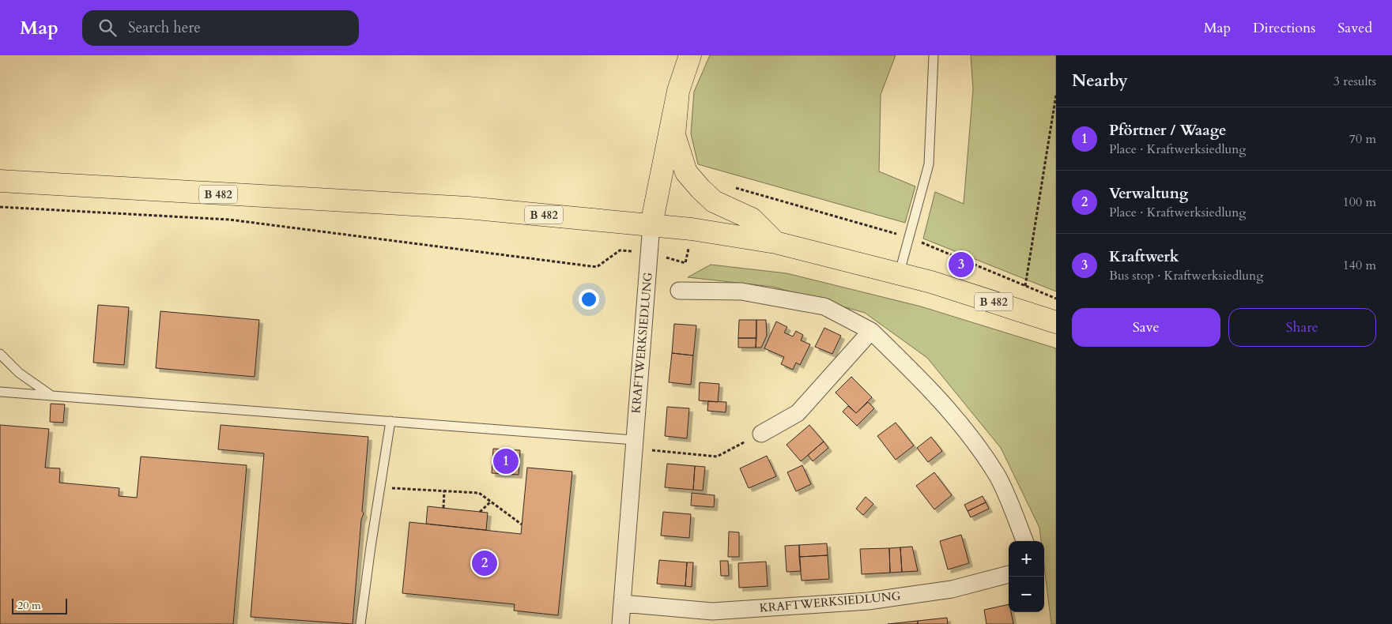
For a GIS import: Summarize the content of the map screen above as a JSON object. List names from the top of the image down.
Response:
{
  "streets": {
    "main road": ["B 482"],
    "street": ["KRAFTWERKSIEDLUNG"]
  },
  "crossings": [
    ["B 482", "KRAFTWERKSIEDLUNG"]
  ],
  "scale_bar": "20 m",
  "page": {
    "header": "Map",
    "search": "Search here",
    "nav": ["Map", "Directions", "Saved"],
    "heading": ["Nearby", "3 results"],
    "list": [
      {
        "mark": "1",
        "name": "Pförtner / Waage",
        "note": "Place · Kraftwerksiedlung",
        "value": "70 m"
      },
      {
        "mark": "2",
        "name": "Verwaltung",
        "note": "Place · Kraftwerksiedlung",
        "value": "100 m"
      },
      {
        "mark": "3",
        "name": "Kraftwerk",
        "note": "Bus stop · Kraftwerksiedlung",
        "value": "140 m"
      }
    ],
    "pins": ["3", "1", "2"],
    "buttons": ["Save", "Share"],
    "map_buttons": ["+", "−"],
    "scale": "20 m"
  }
}
